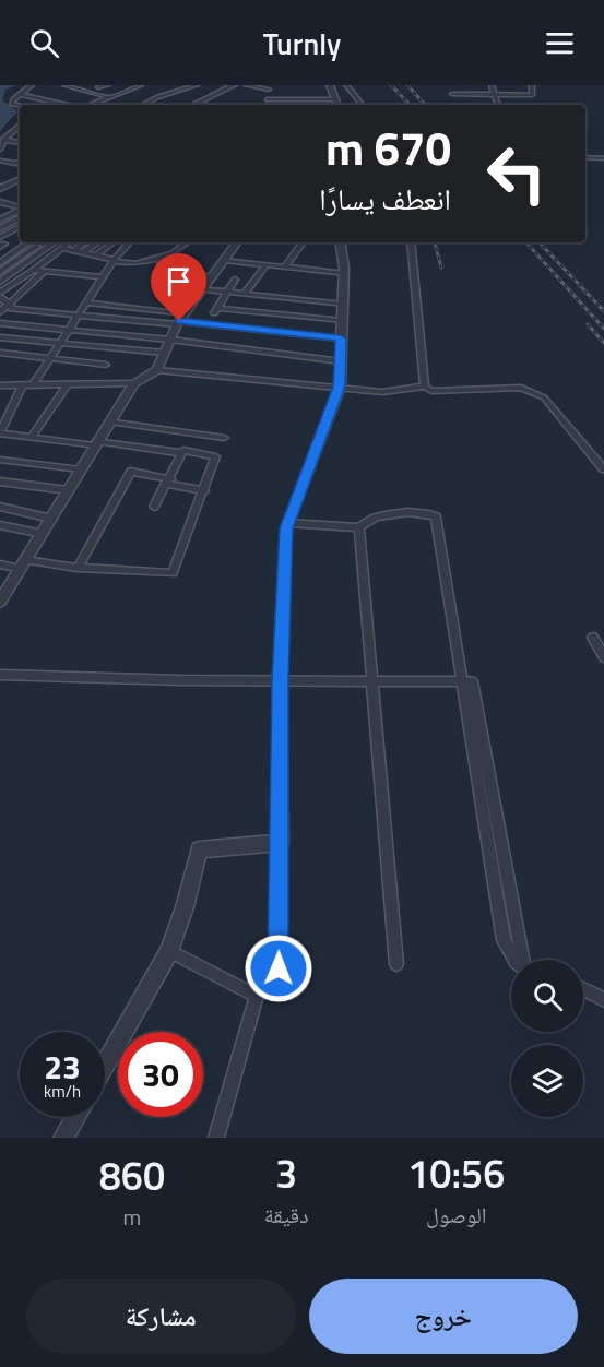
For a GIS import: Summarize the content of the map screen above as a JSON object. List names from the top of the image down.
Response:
{
  "page": {
    "header": "Turnly",
    "turn": ["670 m", "انعطف يسارًا"],
    "speed": "23 km/h",
    "limit": "30",
    "eta": [
      "10:56",
      "الوصول",
      "3",
      "دقيقة",
      "860",
      "m"
    ],
    "buttons": ["خروج", "مشاركة"]
  }
}
